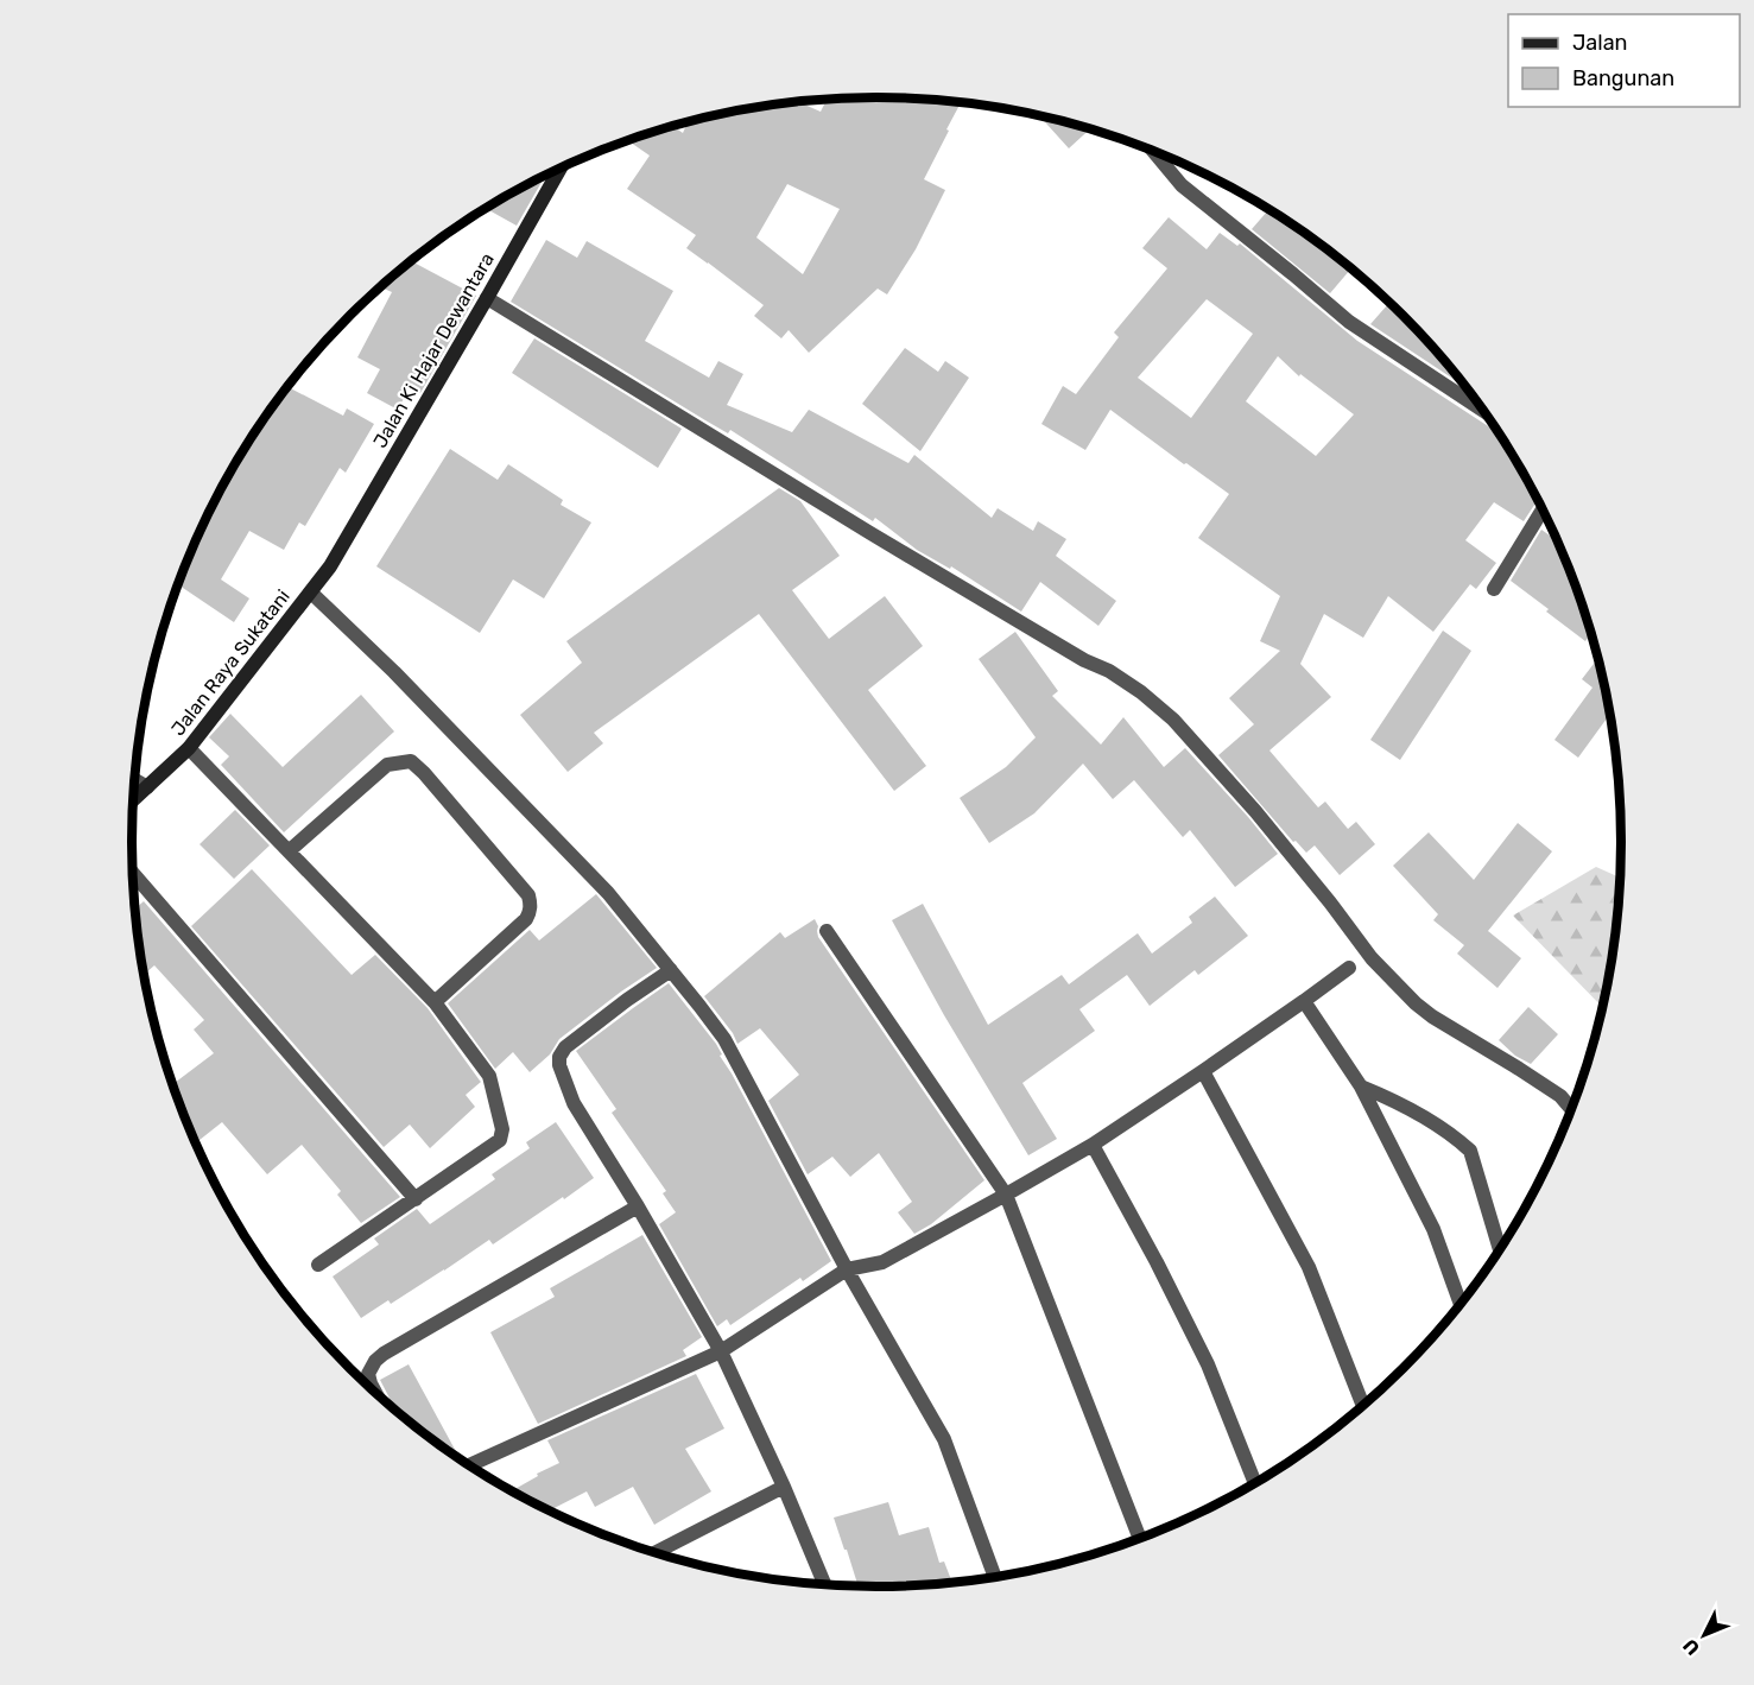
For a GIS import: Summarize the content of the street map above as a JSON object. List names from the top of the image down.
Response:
{
  "streets": {
    "main road": ["Jalan Ki Hajar Dewantara", "Jalan Raya Sukatani"]
  },
  "crossings": [
    ["Jalan Ki Hajar Dewantara", "Jalan Raya Sukatani"]
  ],
  "legend": ["Jalan", "Bangunan"],
  "north": "bottom left"
}
